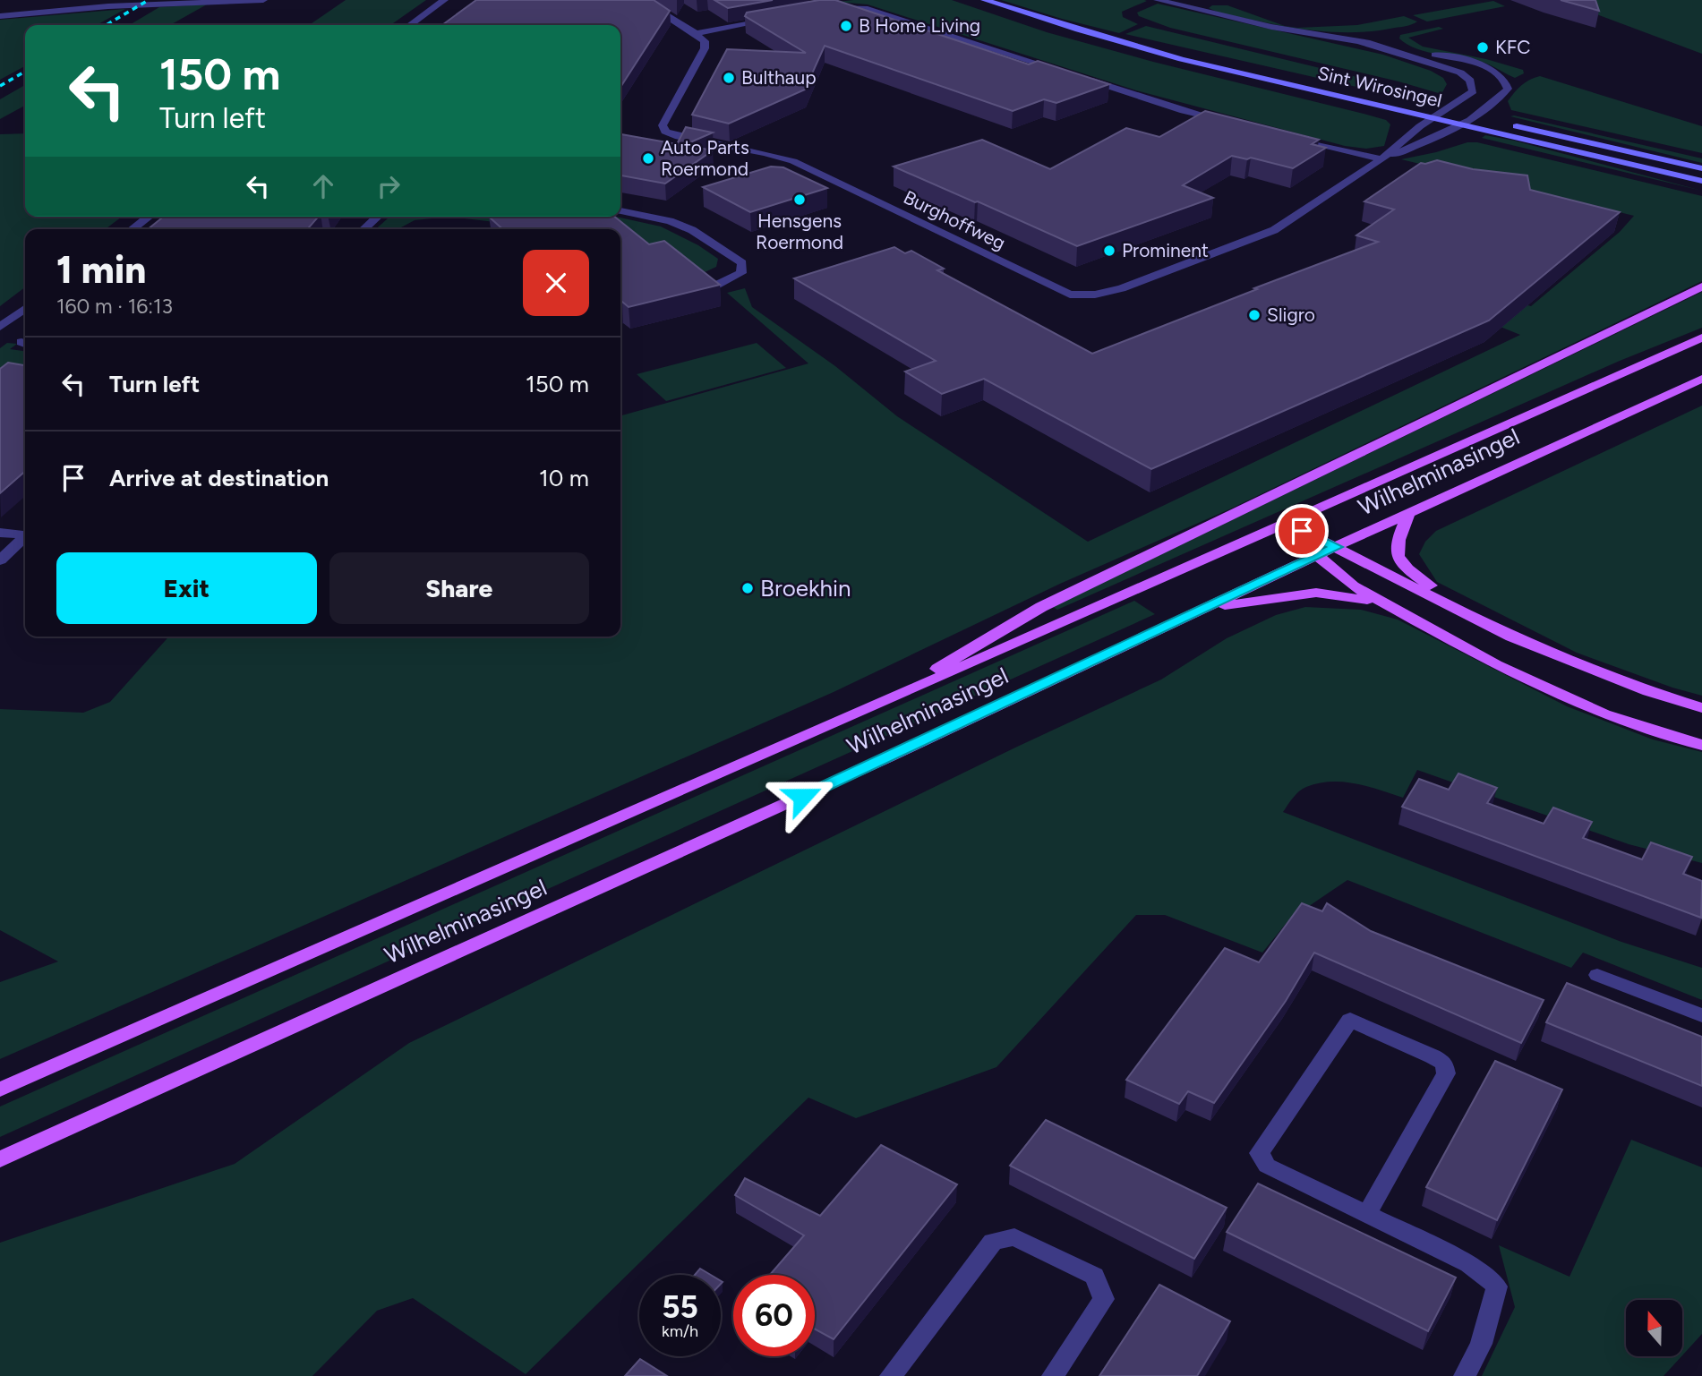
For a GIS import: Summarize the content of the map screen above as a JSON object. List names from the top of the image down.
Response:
{
  "streets": {
    "main road": ["Sint Wirosingel", "Wilhelminasingel"],
    "street": ["Burghoffweg"]
  },
  "crossings": [
    ["Sint Wirosingel", "Burghoffweg"]
  ],
  "places": [
    "B Home Living",
    "KFC",
    "Bulthaup",
    "Auto Parts Roermond",
    "Hensgens Roermond",
    "Prominent",
    "Sligro",
    "Broekhin"
  ],
  "north": "top",
  "page": {
    "turn": ["150 m", "Turn left"],
    "heading": ["1 min", "160 m · 16:13"],
    "list": [
      {
        "name": "Turn left",
        "value": "150 m"
      },
      {
        "name": "Arrive at destination",
        "value": "10 m"
      }
    ],
    "buttons": ["Exit", "Share"],
    "speed": "55 km/h",
    "limit": "60"
  }
}
